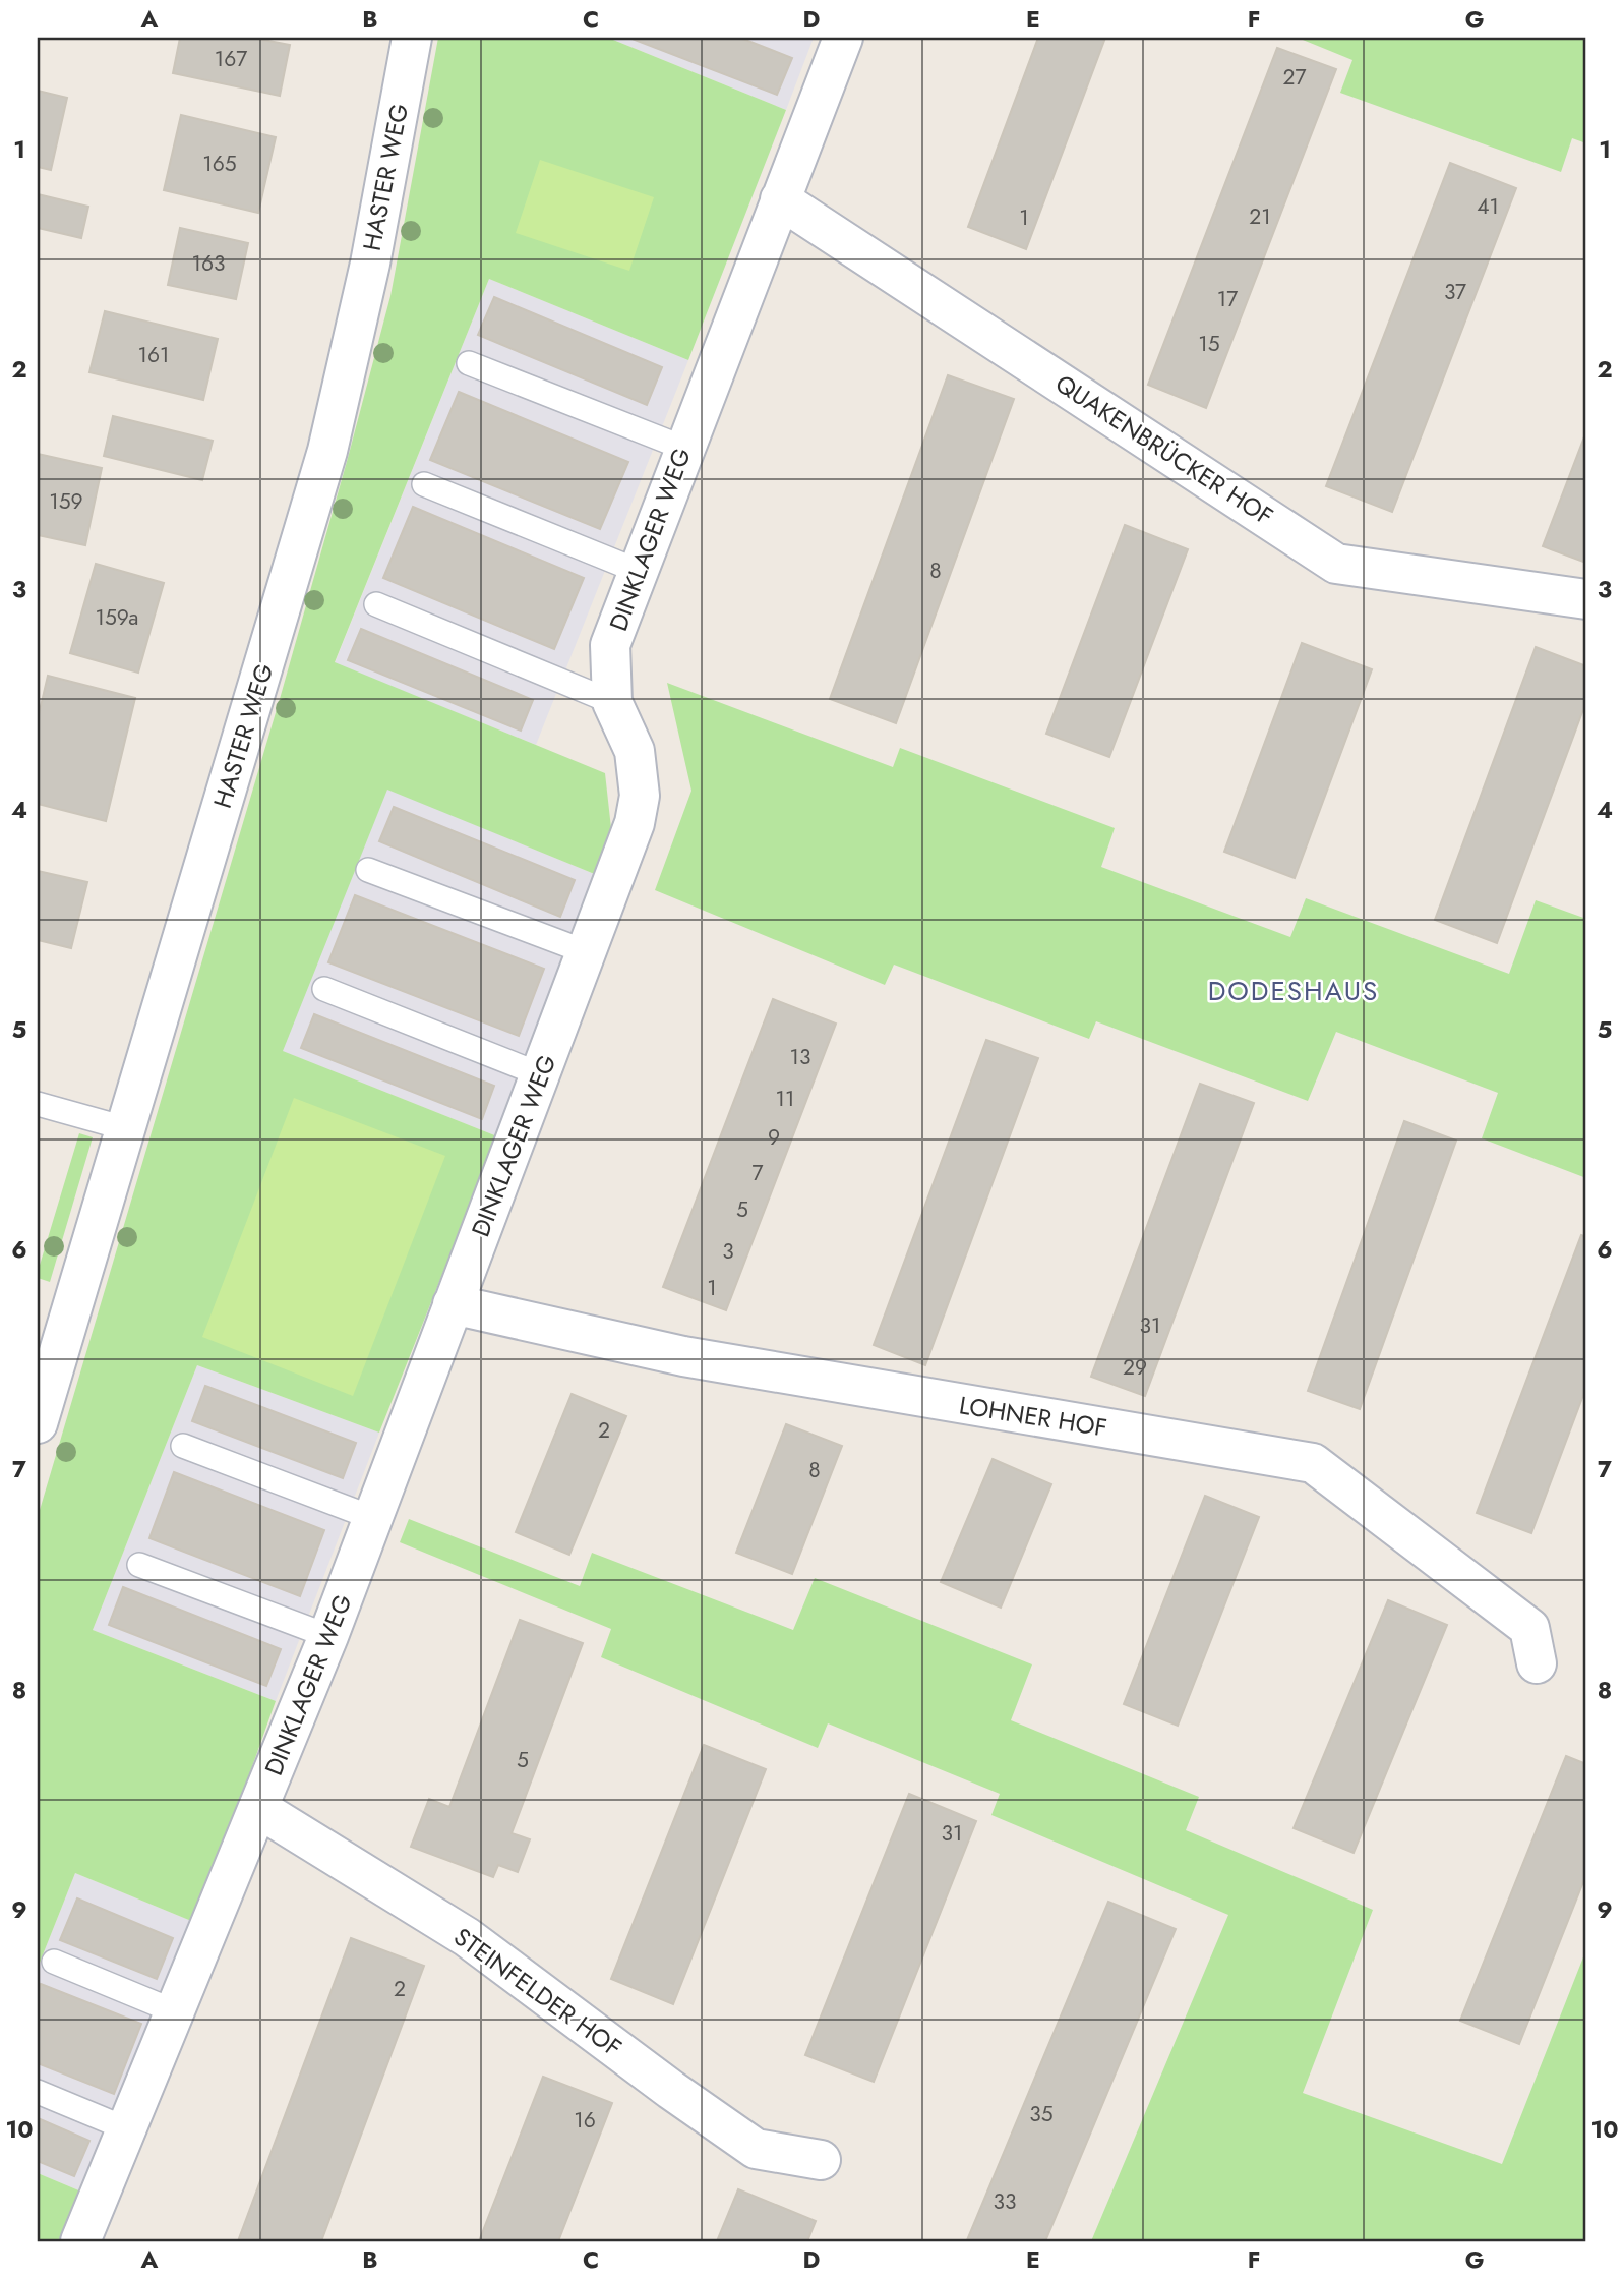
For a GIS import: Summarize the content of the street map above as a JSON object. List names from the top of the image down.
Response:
{
  "streets": {
    "street": [
      "HASTER WEG",
      "QUAKENBRÜCKER HOF",
      "DINKLAGER WEG",
      "LOHNER HOF",
      "STEINFELDER HOF"
    ]
  },
  "crossings": [
    ["QUAKENBRÜCKER HOF", "DINKLAGER WEG"],
    ["DINKLAGER WEG", "LOHNER HOF"],
    ["DINKLAGER WEG", "STEINFELDER HOF"]
  ],
  "districts": ["DODESHAUS"],
  "house_numbers": [
    "167",
    "27",
    "165",
    "41",
    "21",
    "1",
    "163",
    "37",
    "17",
    "15",
    "161",
    "159",
    "8",
    "159a",
    "13",
    "11",
    "9",
    "7",
    "5",
    "3",
    "1",
    "31",
    "29",
    "2",
    "8",
    "5",
    "31",
    "2",
    "35",
    "16",
    "33"
  ],
  "grid": {
    "columns": [
      "A",
      "B",
      "C",
      "D",
      "E",
      "F",
      "G"
    ],
    "rows": [
      "1",
      "2",
      "3",
      "4",
      "5",
      "6",
      "7",
      "8",
      "9",
      "10"
    ]
  }
}
